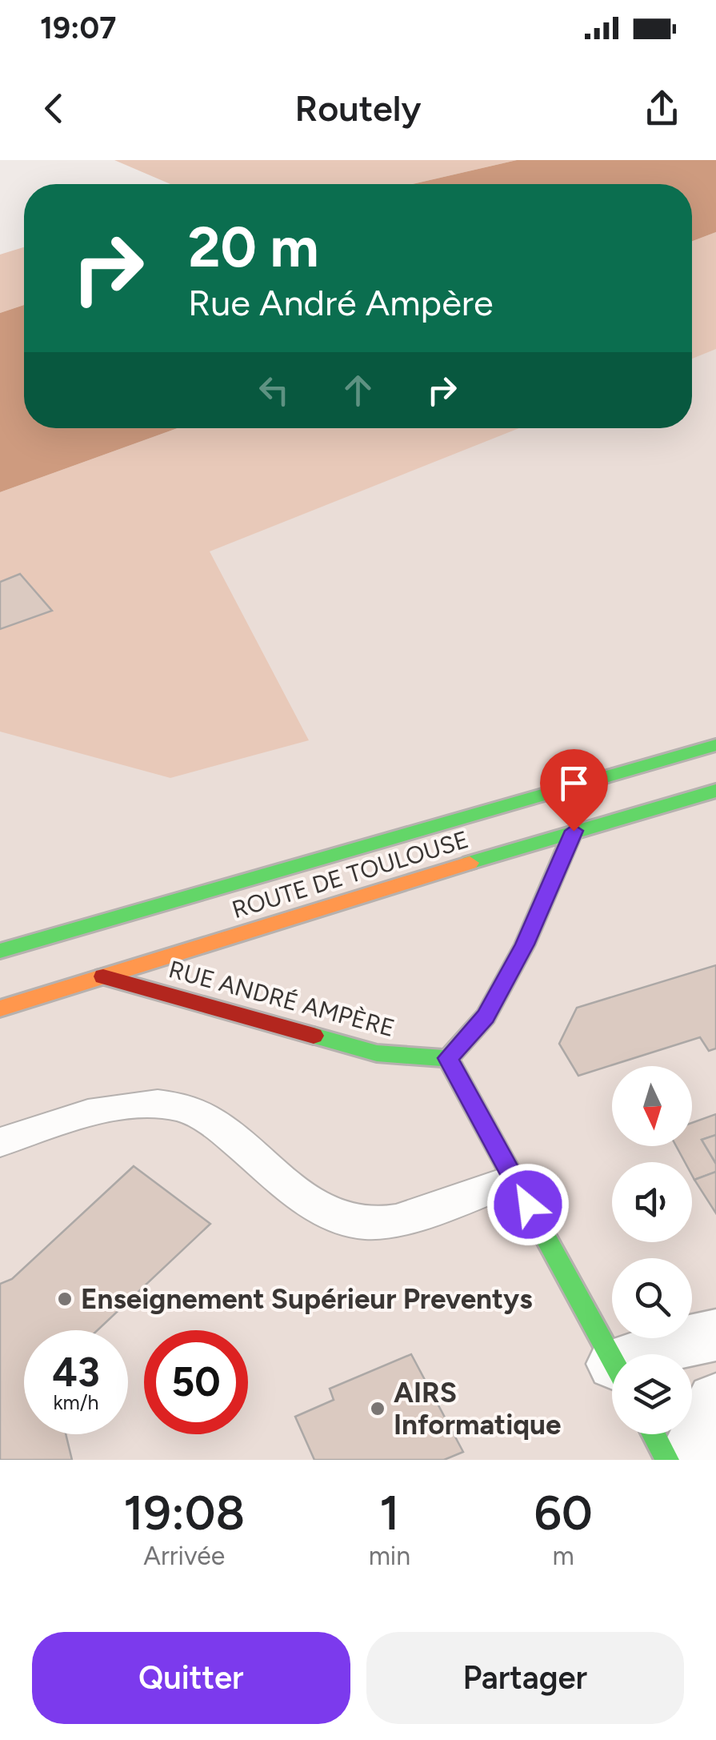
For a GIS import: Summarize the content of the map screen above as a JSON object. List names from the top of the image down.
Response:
{
  "streets": {
    "main road": ["ROUTE DE TOULOUSE", "RUE ANDRÉ AMPÈRE"]
  },
  "crossings": [
    ["ROUTE DE TOULOUSE", "RUE ANDRÉ AMPÈRE"]
  ],
  "places": ["Enseignement Supérieur Preventys", "AIRS Informatique"],
  "north": "bottom",
  "page": {
    "status": "19:07",
    "header": "Routely",
    "turn": ["20 m", "Rue André Ampère"],
    "speed": "43 km/h",
    "limit": "50",
    "eta": [
      "19:08",
      "Arrivée",
      "1",
      "min",
      "60",
      "m"
    ],
    "buttons": ["Quitter", "Partager"]
  }
}
